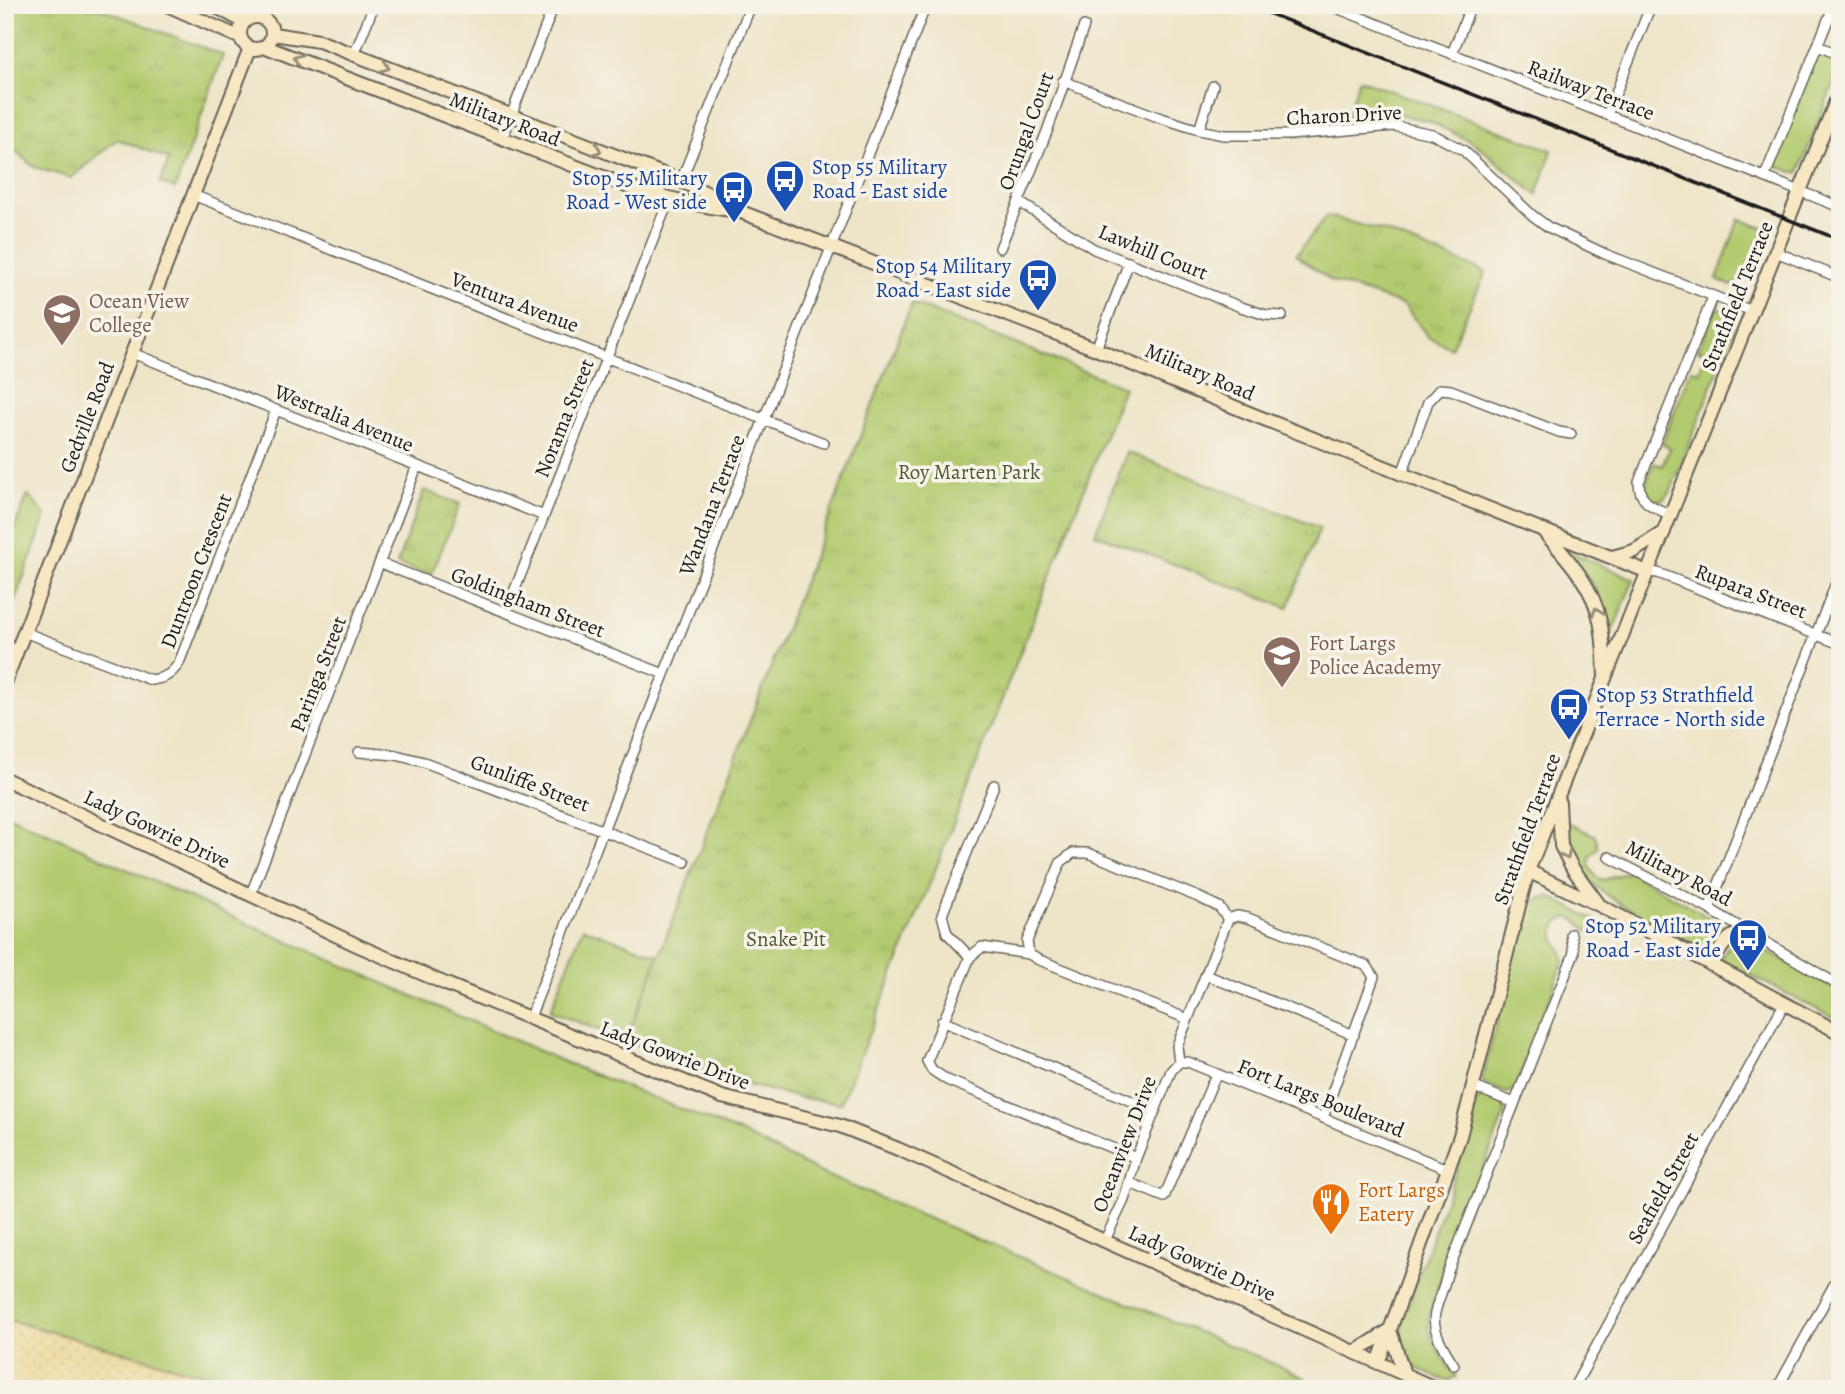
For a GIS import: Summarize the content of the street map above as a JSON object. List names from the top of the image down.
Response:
{
  "streets": {
    "main road": [
      "Military Road",
      "Strathfield Terrace",
      "Gedville Road",
      "Lady Gowrie Drive"
    ],
    "street": [
      "Railway Terrace",
      "Charon Drive",
      "Orungal Court",
      "Lawhill Court",
      "Ventura Avenue",
      "Westralia Avenue",
      "Norama Street",
      "Wandana Terrace",
      "Duntroon Crescent",
      "Rupara Street",
      "Goldingham Street",
      "Paringa Street",
      "Gunliffe Street",
      "Fort Largs Boulevard",
      "Oceanview Drive",
      "Seafield Street"
    ]
  },
  "crossings": [
    ["Railway Terrace", "Strathfield Terrace"],
    ["Charon Drive", "Orungal Court"],
    ["Charon Drive", "Strathfield Terrace"],
    ["Military Road", "Strathfield Terrace"],
    ["Military Road", "Gedville Road"],
    ["Military Road", "Norama Street"],
    ["Military Road", "Wandana Terrace"],
    ["Military Road", "Rupara Street"],
    ["Orungal Court", "Lawhill Court"],
    ["Strathfield Terrace", "Rupara Street"],
    ["Strathfield Terrace", "Lady Gowrie Drive"],
    ["Strathfield Terrace", "Fort Largs Boulevard"],
    ["Ventura Avenue", "Gedville Road"],
    ["Ventura Avenue", "Norama Street"],
    ["Ventura Avenue", "Wandana Terrace"],
    ["Gedville Road", "Westralia Avenue"],
    ["Gedville Road", "Duntroon Crescent"],
    ["Westralia Avenue", "Norama Street"],
    ["Westralia Avenue", "Duntroon Crescent"],
    ["Westralia Avenue", "Paringa Street"],
    ["Norama Street", "Goldingham Street"],
    ["Wandana Terrace", "Goldingham Street"],
    ["Wandana Terrace", "Gunliffe Street"],
    ["Wandana Terrace", "Lady Gowrie Drive"],
    ["Goldingham Street", "Paringa Street"],
    ["Paringa Street", "Lady Gowrie Drive"],
    ["Lady Gowrie Drive", "Oceanview Drive"],
    ["Fort Largs Boulevard", "Oceanview Drive"]
  ],
  "parks": ["Roy Marten Park", "Snake Pit"],
  "places": {
    "bus stop": [
      "Stop 55 Military Road - East side",
      "Stop 55 Military Road - West side",
      "Stop 54 Military Road - East side",
      "Stop 53 Strathfield Terrace - North side",
      "Stop 52 Military Road - East side"
    ],
    "school or university": ["Ocean View College", "Fort Largs Police Academy"],
    "restaurant": ["Fort Largs Eatery"]
  }
}
